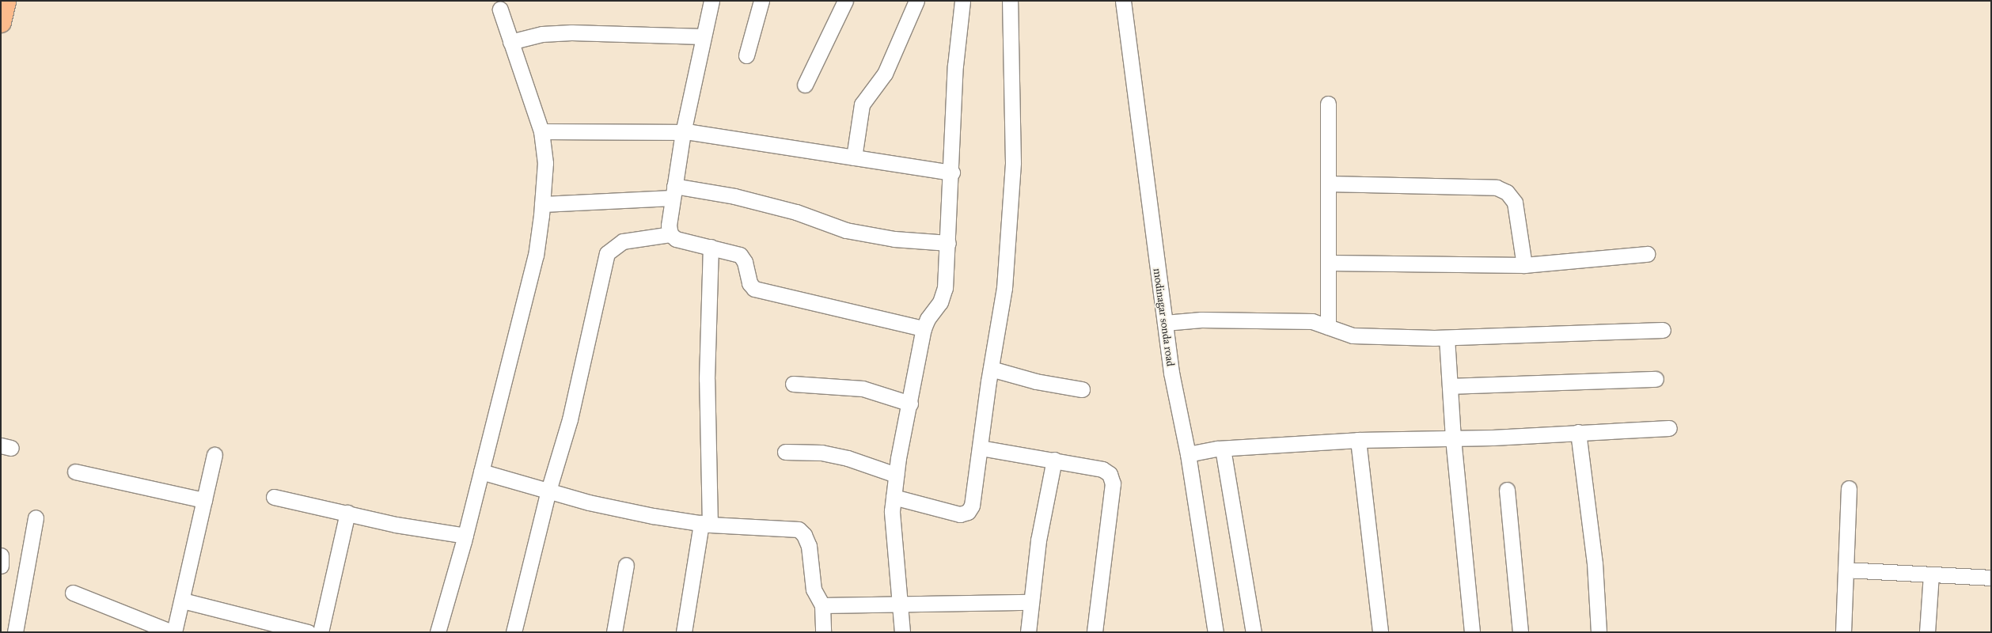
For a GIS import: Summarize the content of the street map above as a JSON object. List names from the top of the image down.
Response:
{
  "streets": {
    "street": ["modinagar sonda road"]
  }
}
